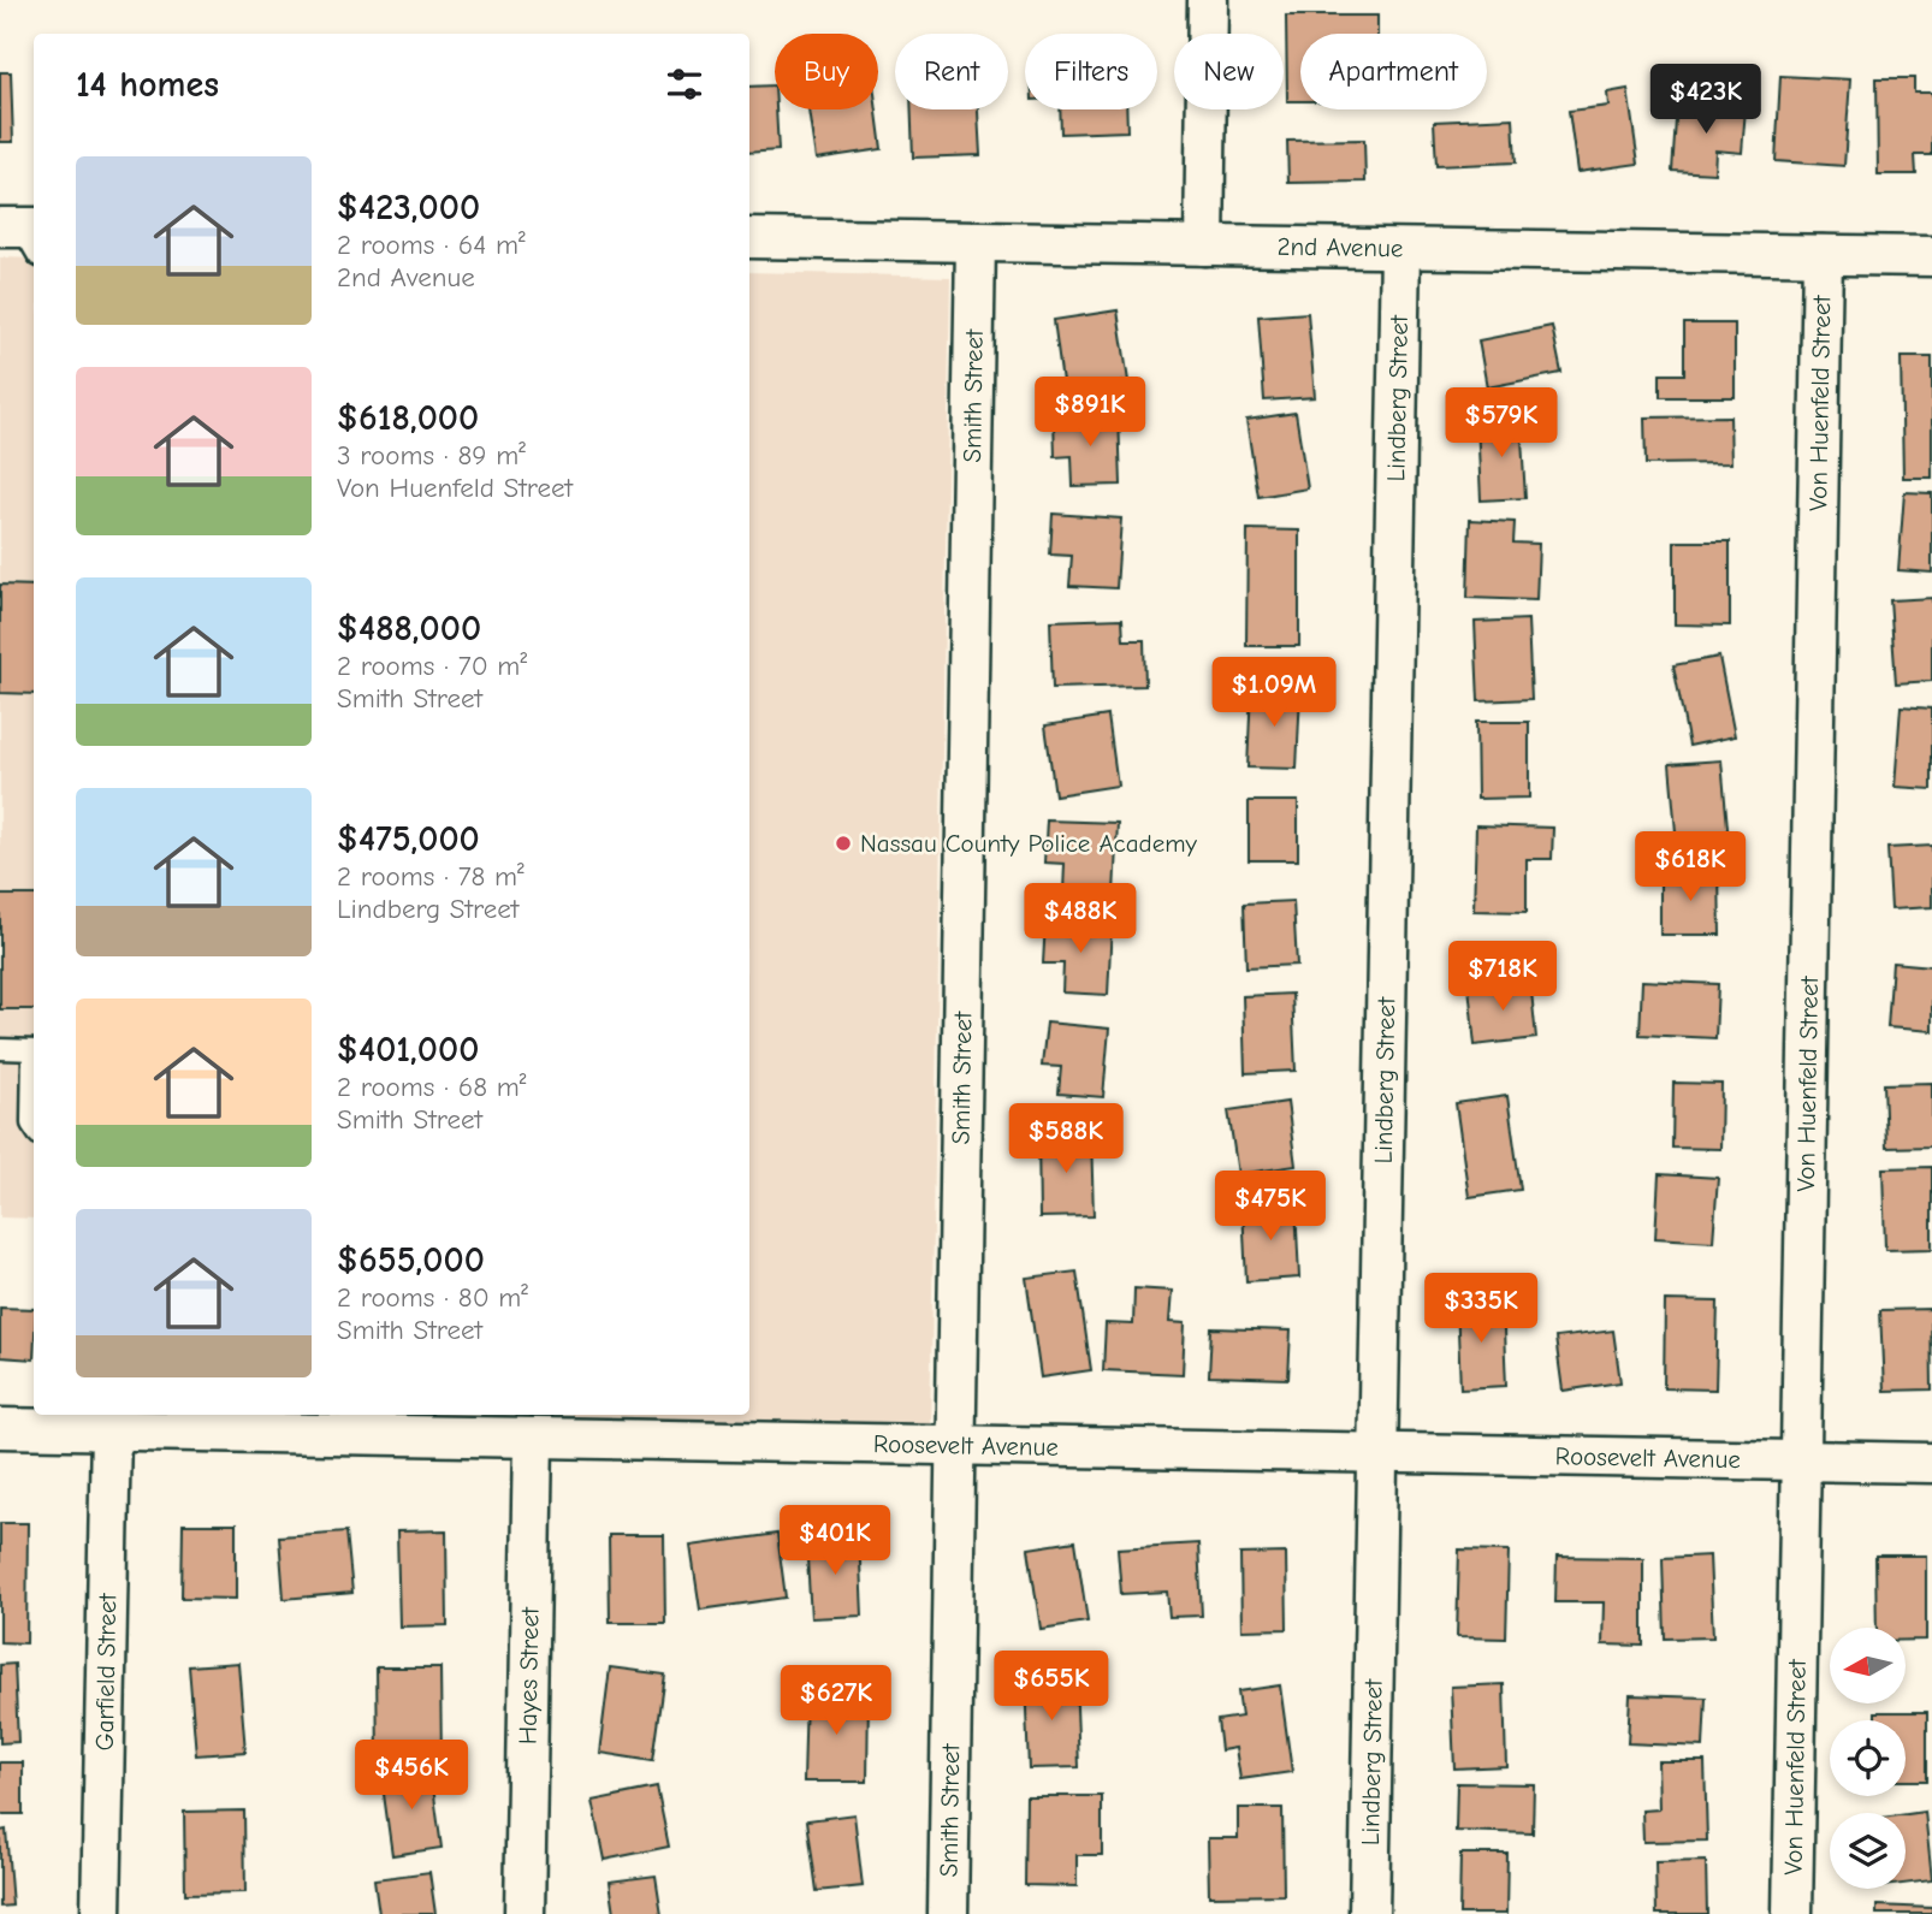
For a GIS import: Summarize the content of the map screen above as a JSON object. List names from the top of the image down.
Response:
{
  "streets": {
    "street": [
      "2nd Avenue",
      "Smith Street",
      "Lindberg Street",
      "Von Huenfeld Street",
      "Roosevelt Avenue",
      "Garfield Street",
      "Hayes Street"
    ]
  },
  "crossings": [
    ["2nd Avenue", "Smith Street"],
    ["2nd Avenue", "Lindberg Street"],
    ["2nd Avenue", "Von Huenfeld Street"],
    ["Smith Street", "Roosevelt Avenue"],
    ["Lindberg Street", "Roosevelt Avenue"],
    ["Von Huenfeld Street", "Roosevelt Avenue"],
    ["Roosevelt Avenue", "Garfield Street"],
    ["Roosevelt Avenue", "Hayes Street"]
  ],
  "places": ["Nassau County Police Academy"],
  "north": "left",
  "page": {
    "chip": [
      "Buy",
      "Rent",
      "Filters",
      "New",
      "Apartment"
    ],
    "heading": "14 homes",
    "price": [
      "$423K",
      "$891K",
      "$579K",
      "$1.09M",
      "$618K",
      "$488K",
      "$718K",
      "$588K",
      "$475K",
      "$335K",
      "$401K",
      "$655K",
      "$627K",
      "$456K"
    ],
    "list": [
      {
        "name": "$423,000",
        "note": "2 rooms · 64 m² · 2nd Avenue"
      },
      {
        "name": "$618,000",
        "note": "3 rooms · 89 m² · Von Huenfeld Street"
      },
      {
        "name": "$488,000",
        "note": "2 rooms · 70 m² · Smith Street"
      },
      {
        "name": "$475,000",
        "note": "2 rooms · 78 m² · Lindberg Street"
      },
      {
        "name": "$401,000",
        "note": "2 rooms · 68 m² · Smith Street"
      },
      {
        "name": "$655,000",
        "note": "2 rooms · 80 m² · Smith Street"
      }
    ]
  }
}
